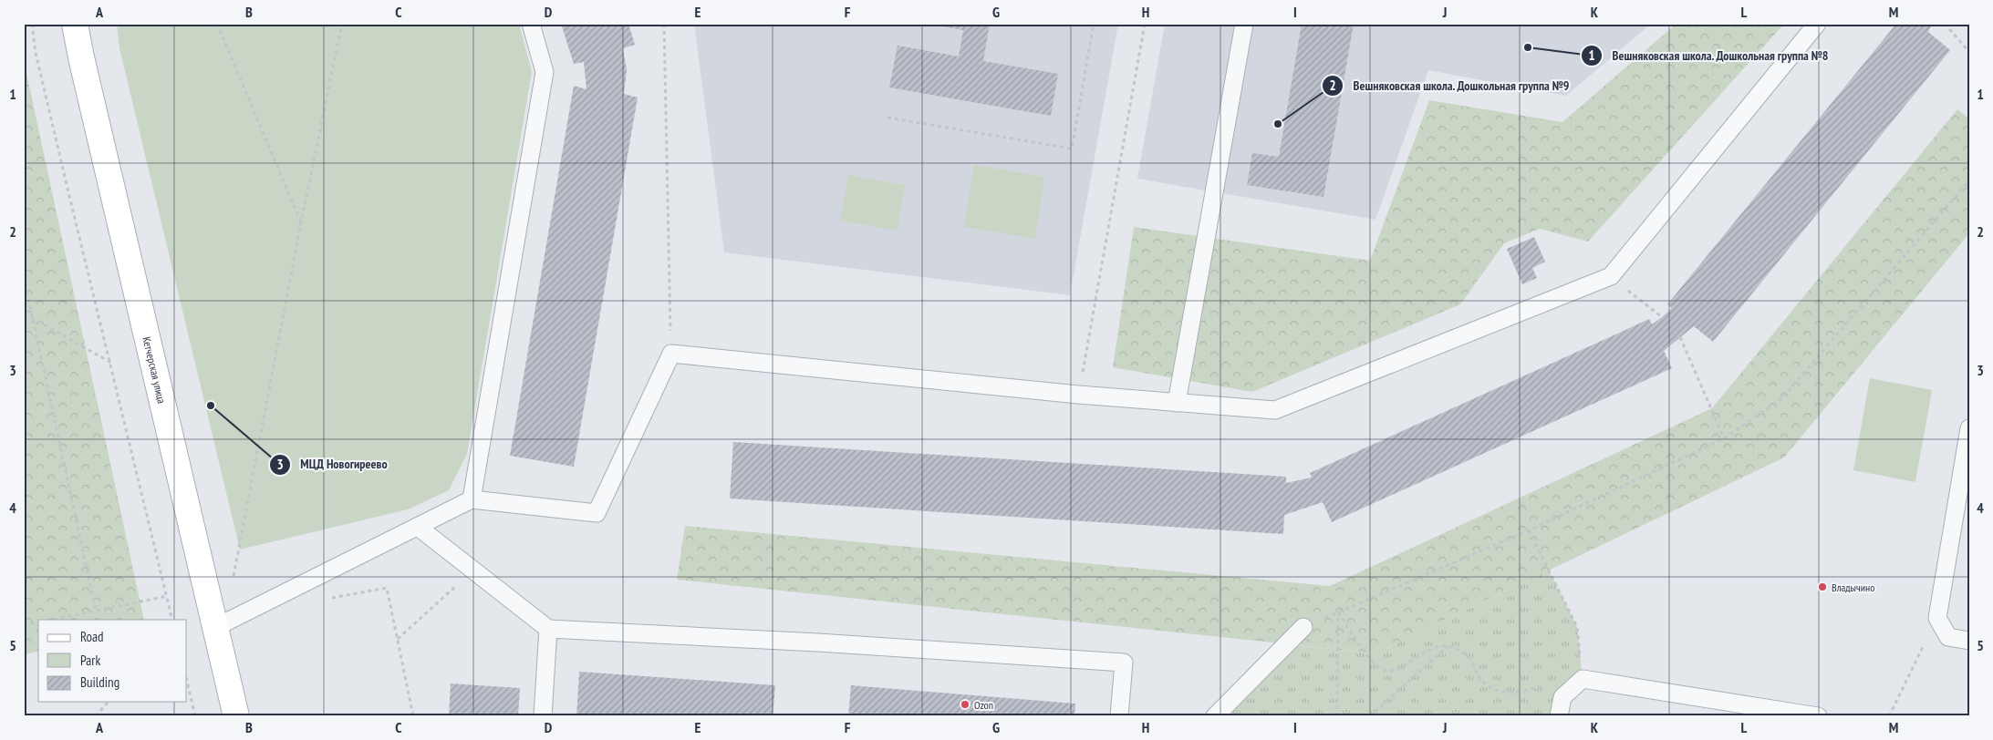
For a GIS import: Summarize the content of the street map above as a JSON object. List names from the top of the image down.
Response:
{
  "streets": {
    "main road": ["Кетчерская улица"]
  },
  "places": [
    "Вешняковская школа. Дошкольная группа №8",
    "Вешняковская школа. Дошкольная группа №9",
    "МЦД Новогиреево",
    "Владычино",
    "Ozon"
  ],
  "legend": ["Road", "Park", "Building"],
  "grid": {
    "columns": [
      "A",
      "B",
      "C",
      "D",
      "E",
      "F",
      "G",
      "H",
      "I",
      "J",
      "K",
      "L",
      "M"
    ],
    "rows": [
      "1",
      "2",
      "3",
      "4",
      "5"
    ]
  }
}
